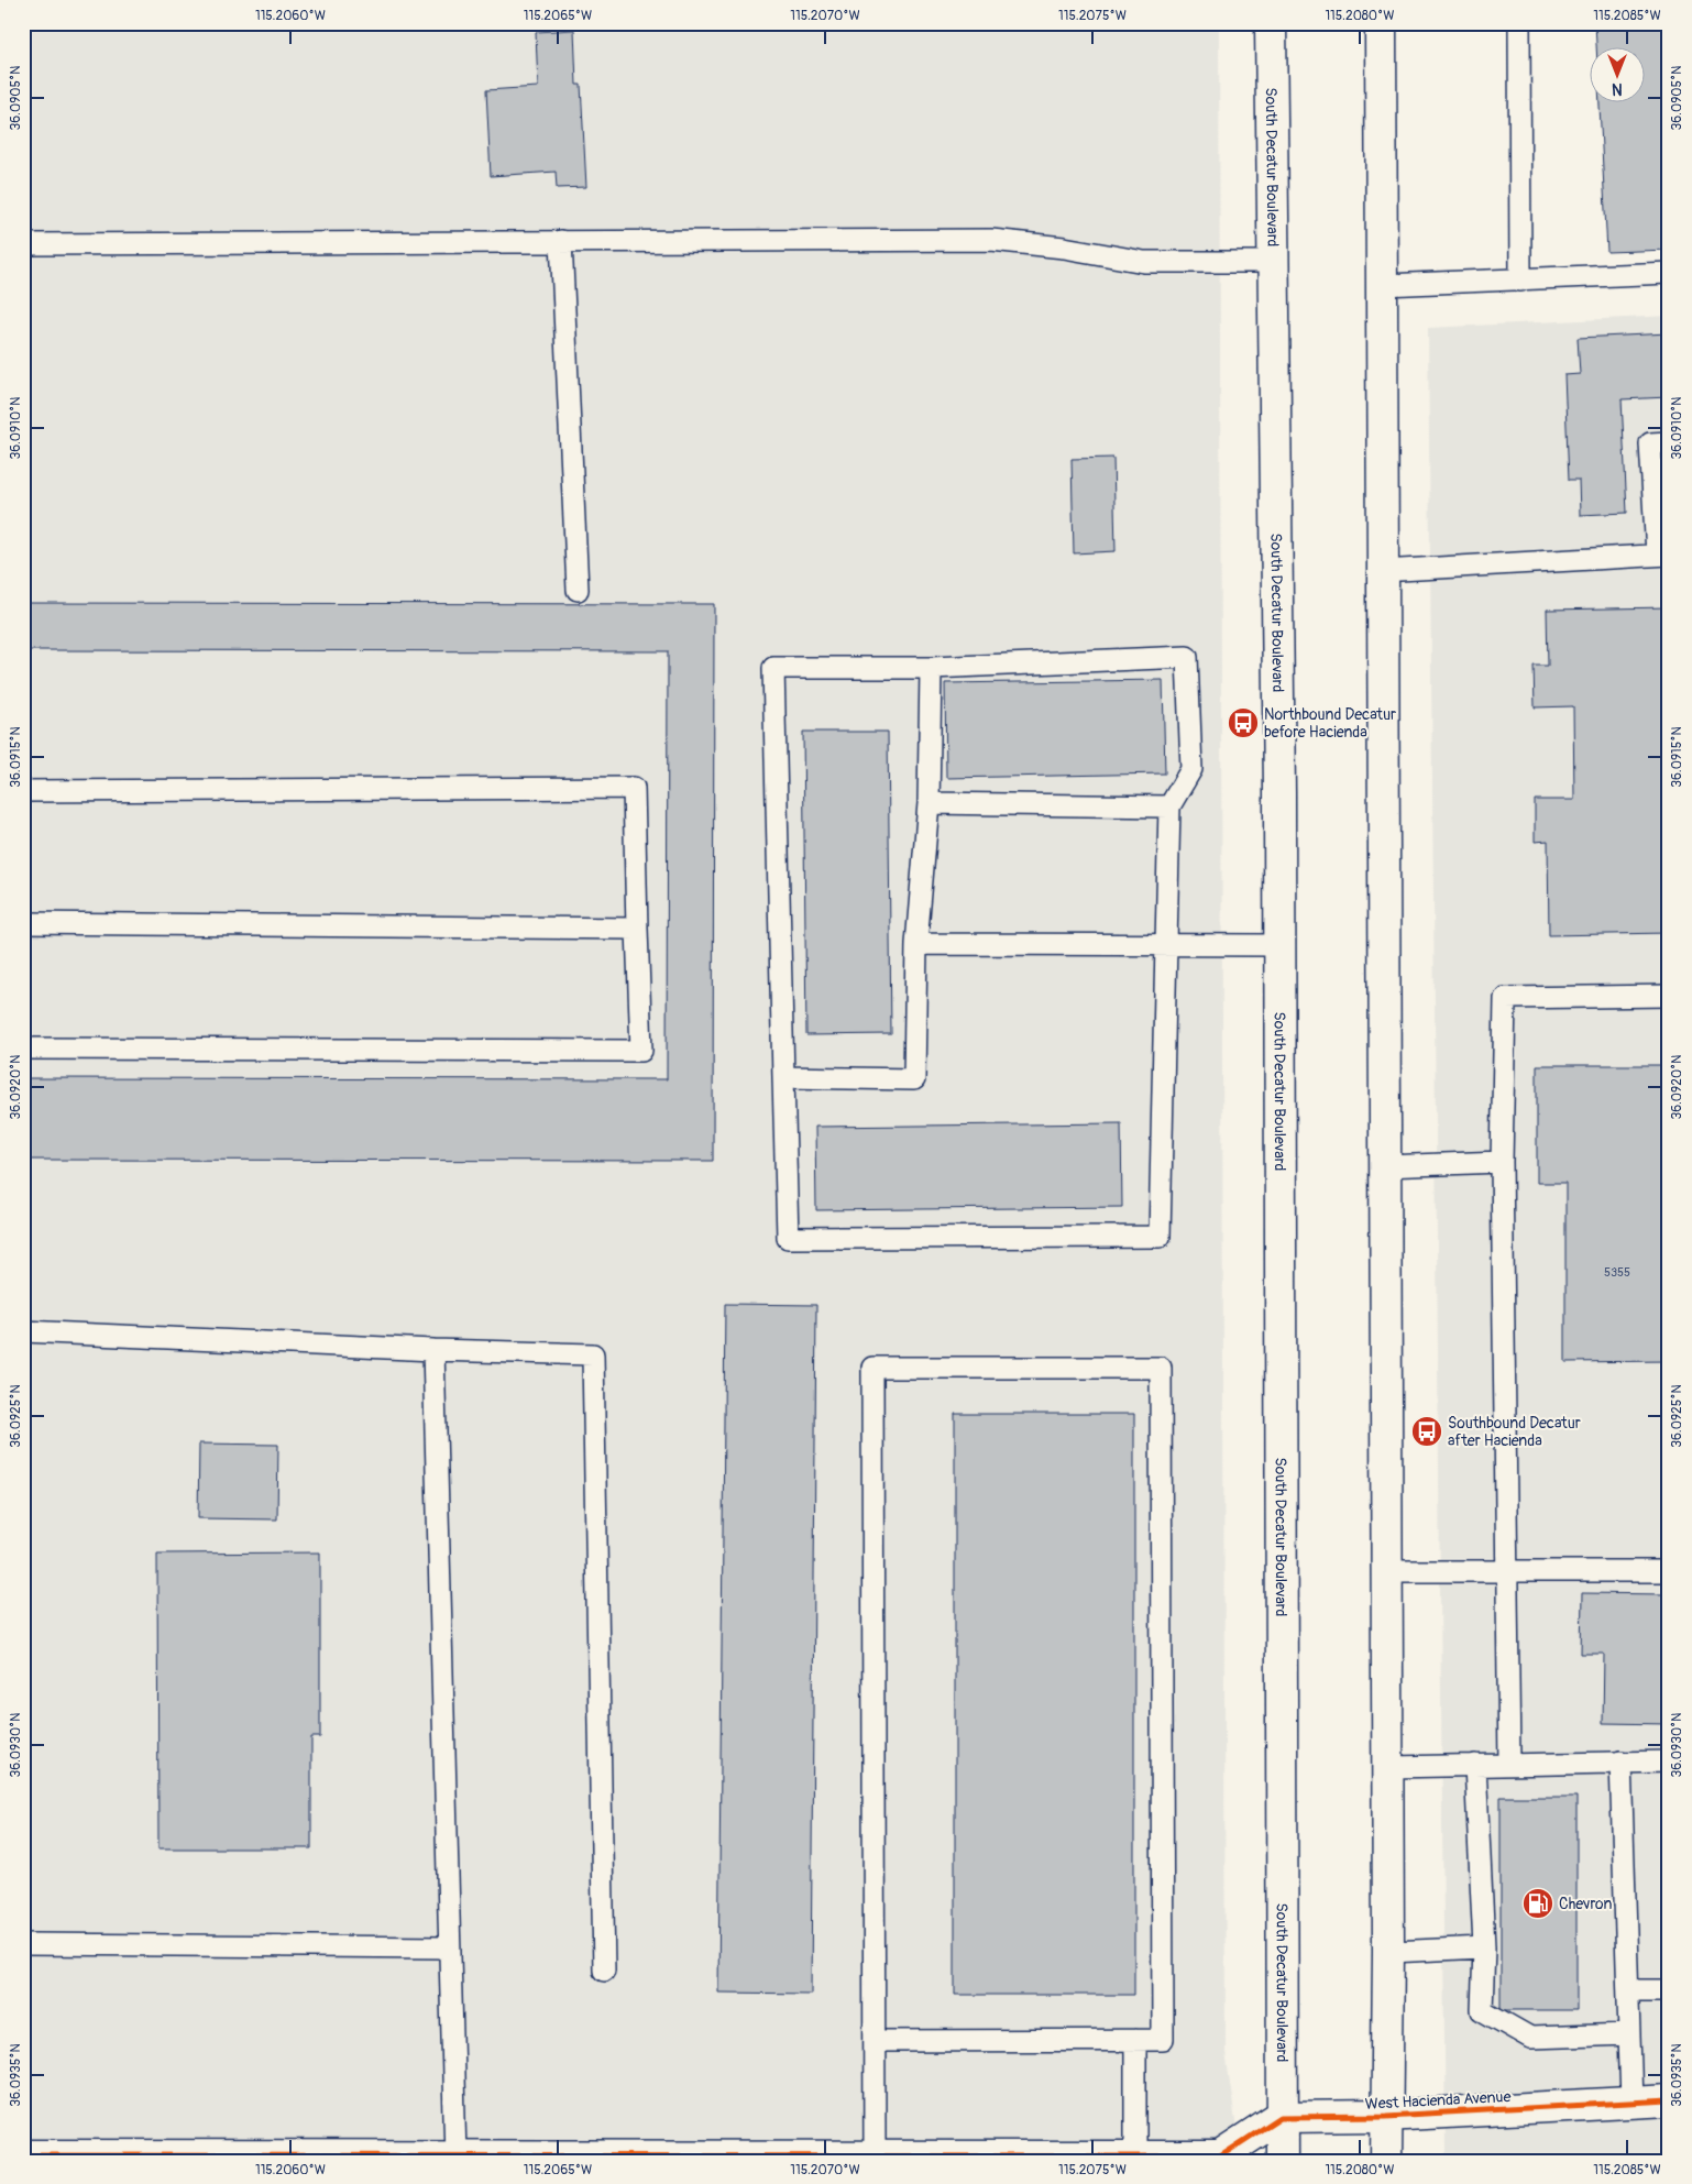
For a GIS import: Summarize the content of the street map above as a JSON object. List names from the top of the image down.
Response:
{
  "streets": {
    "main road": ["South Decatur Boulevard", "West Hacienda Avenue"]
  },
  "crossings": [
    ["South Decatur Boulevard", "West Hacienda Avenue"]
  ],
  "places": {
    "bus stop": ["Northbound Decatur before Hacienda", "Southbound Decatur after Hacienda"],
    "fuel station": ["Chevron"]
  },
  "house_numbers": ["5355"],
  "north": "bottom",
  "coordinates": [
    "115.2060°W",
    "115.2065°W",
    "115.2070°W",
    "115.2075°W",
    "115.2080°W",
    "115.2085°W",
    "36.0905°N",
    "36.0910°N",
    "36.0915°N",
    "36.0920°N",
    "36.0925°N",
    "36.0930°N",
    "36.0935°N"
  ]
}
